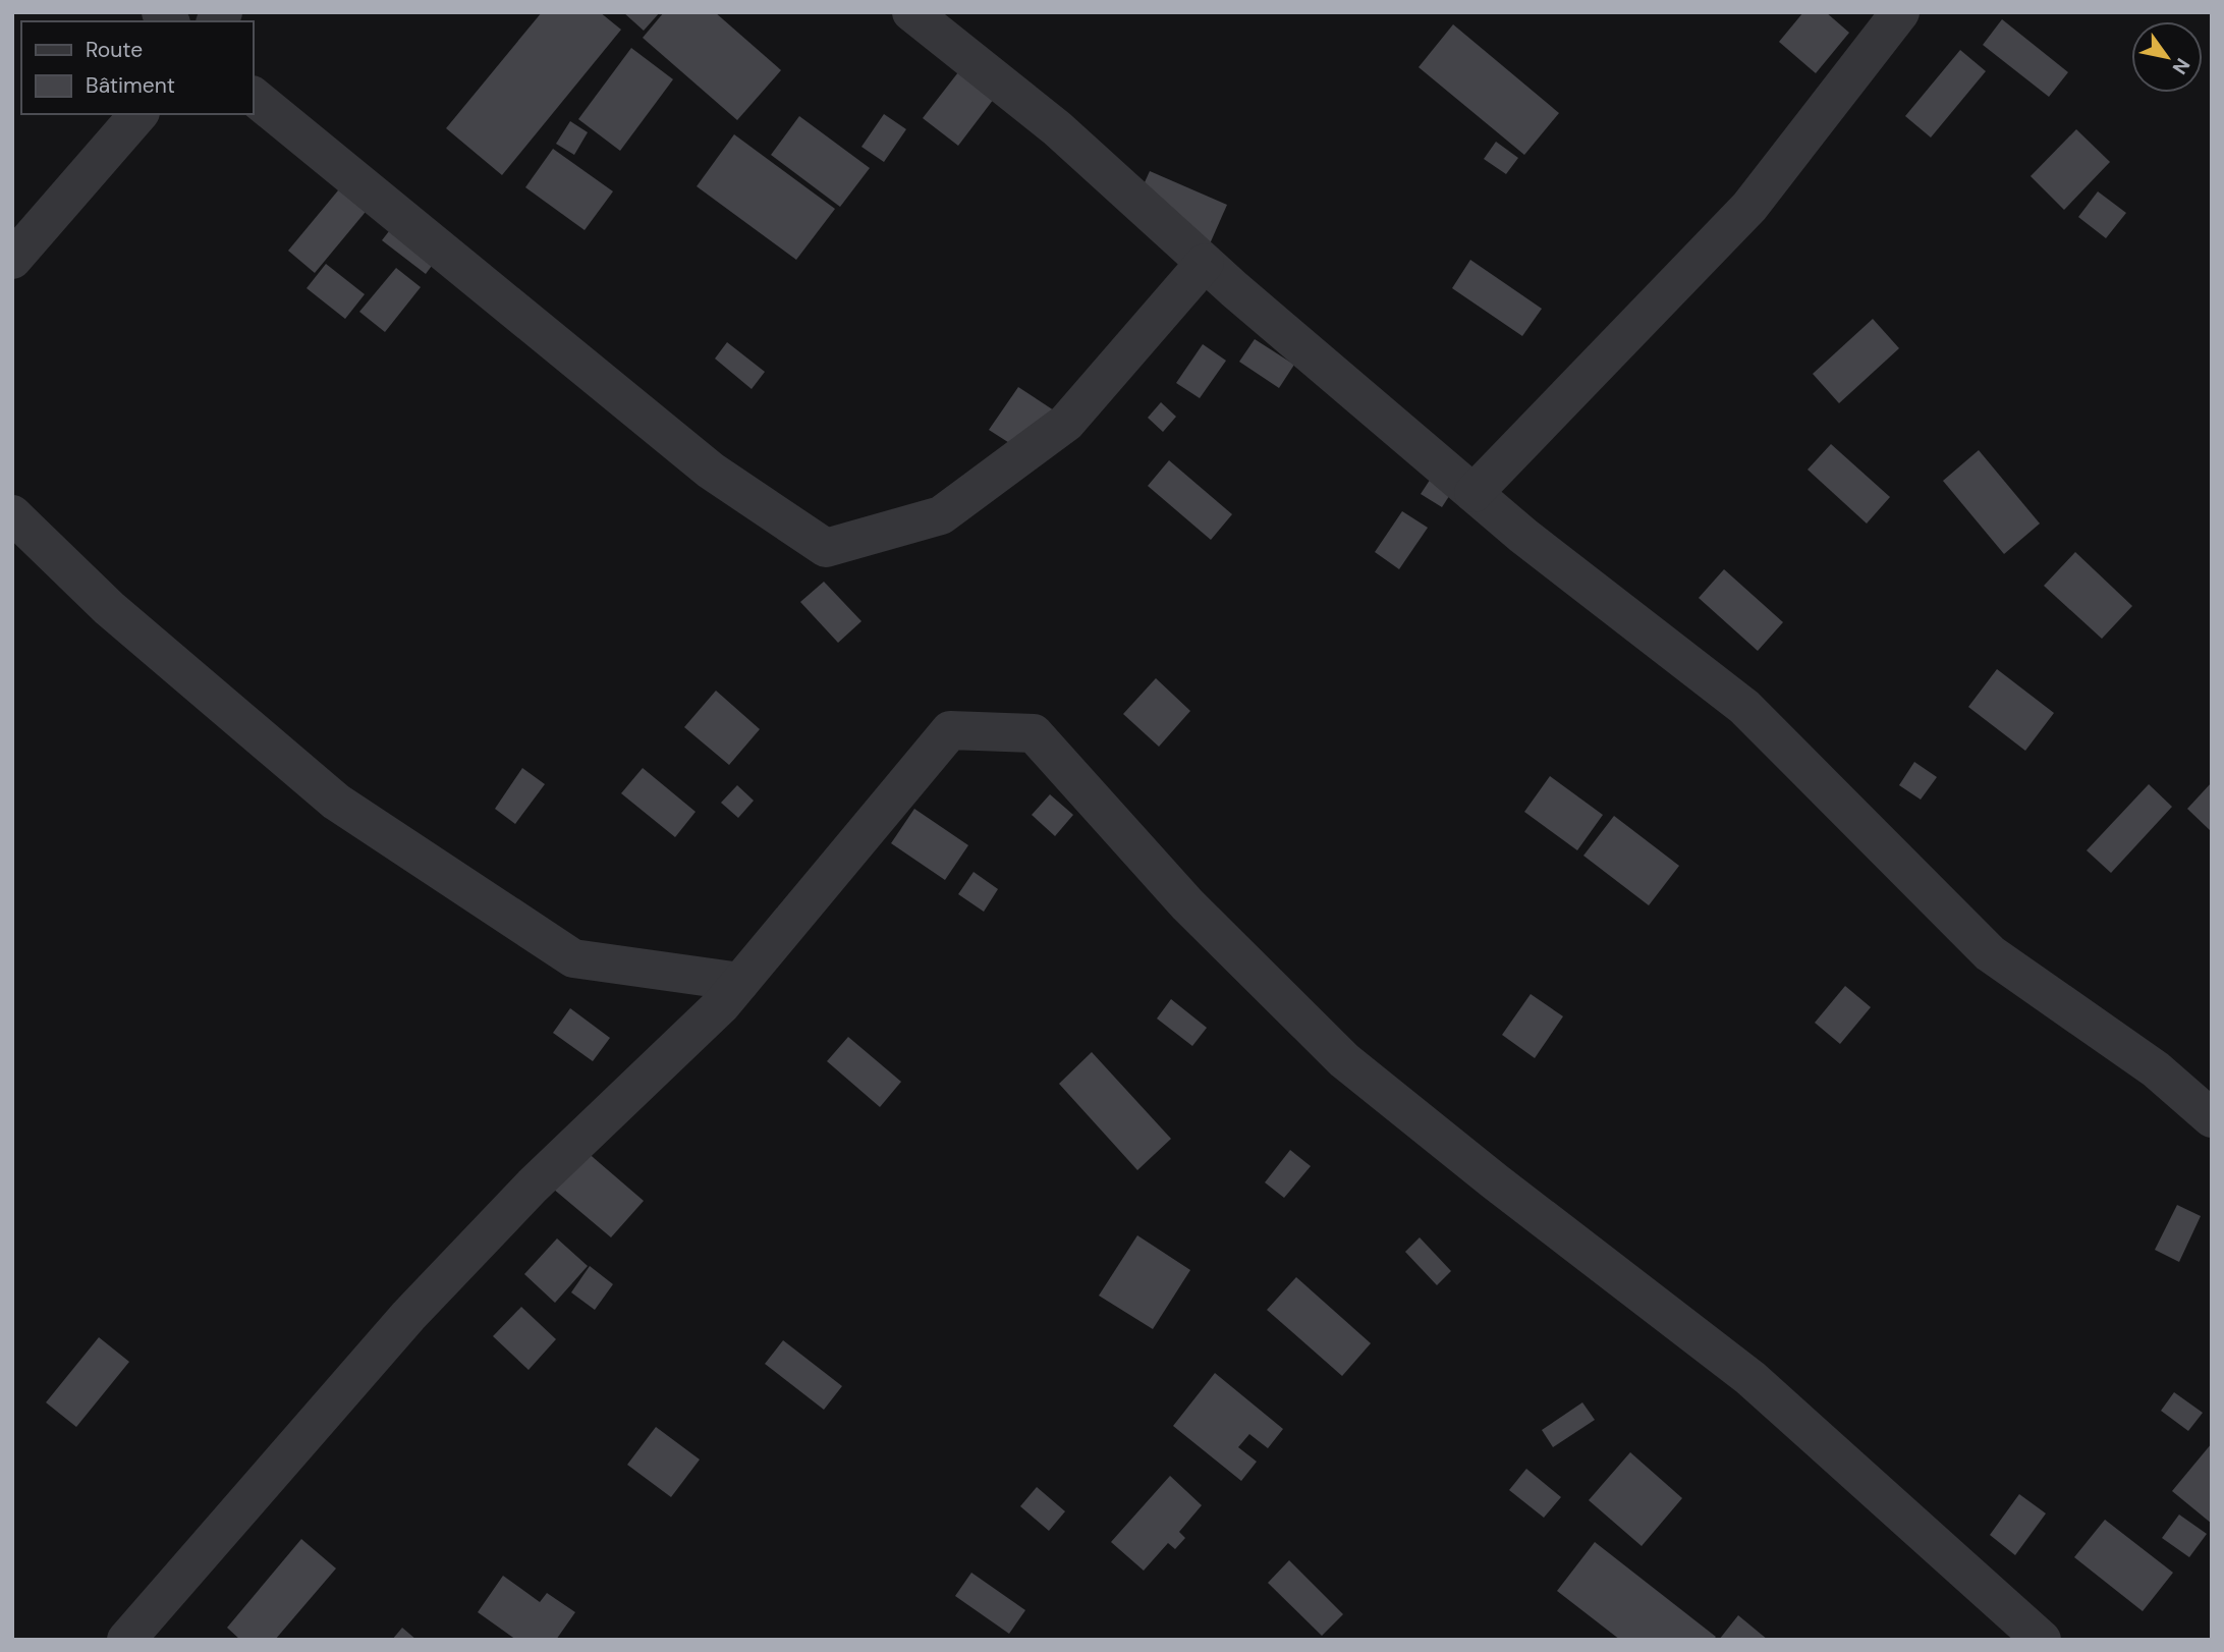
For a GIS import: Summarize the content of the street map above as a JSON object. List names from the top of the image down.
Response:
{
  "legend": ["Route", "Bâtiment"],
  "north": "bottom right"
}
